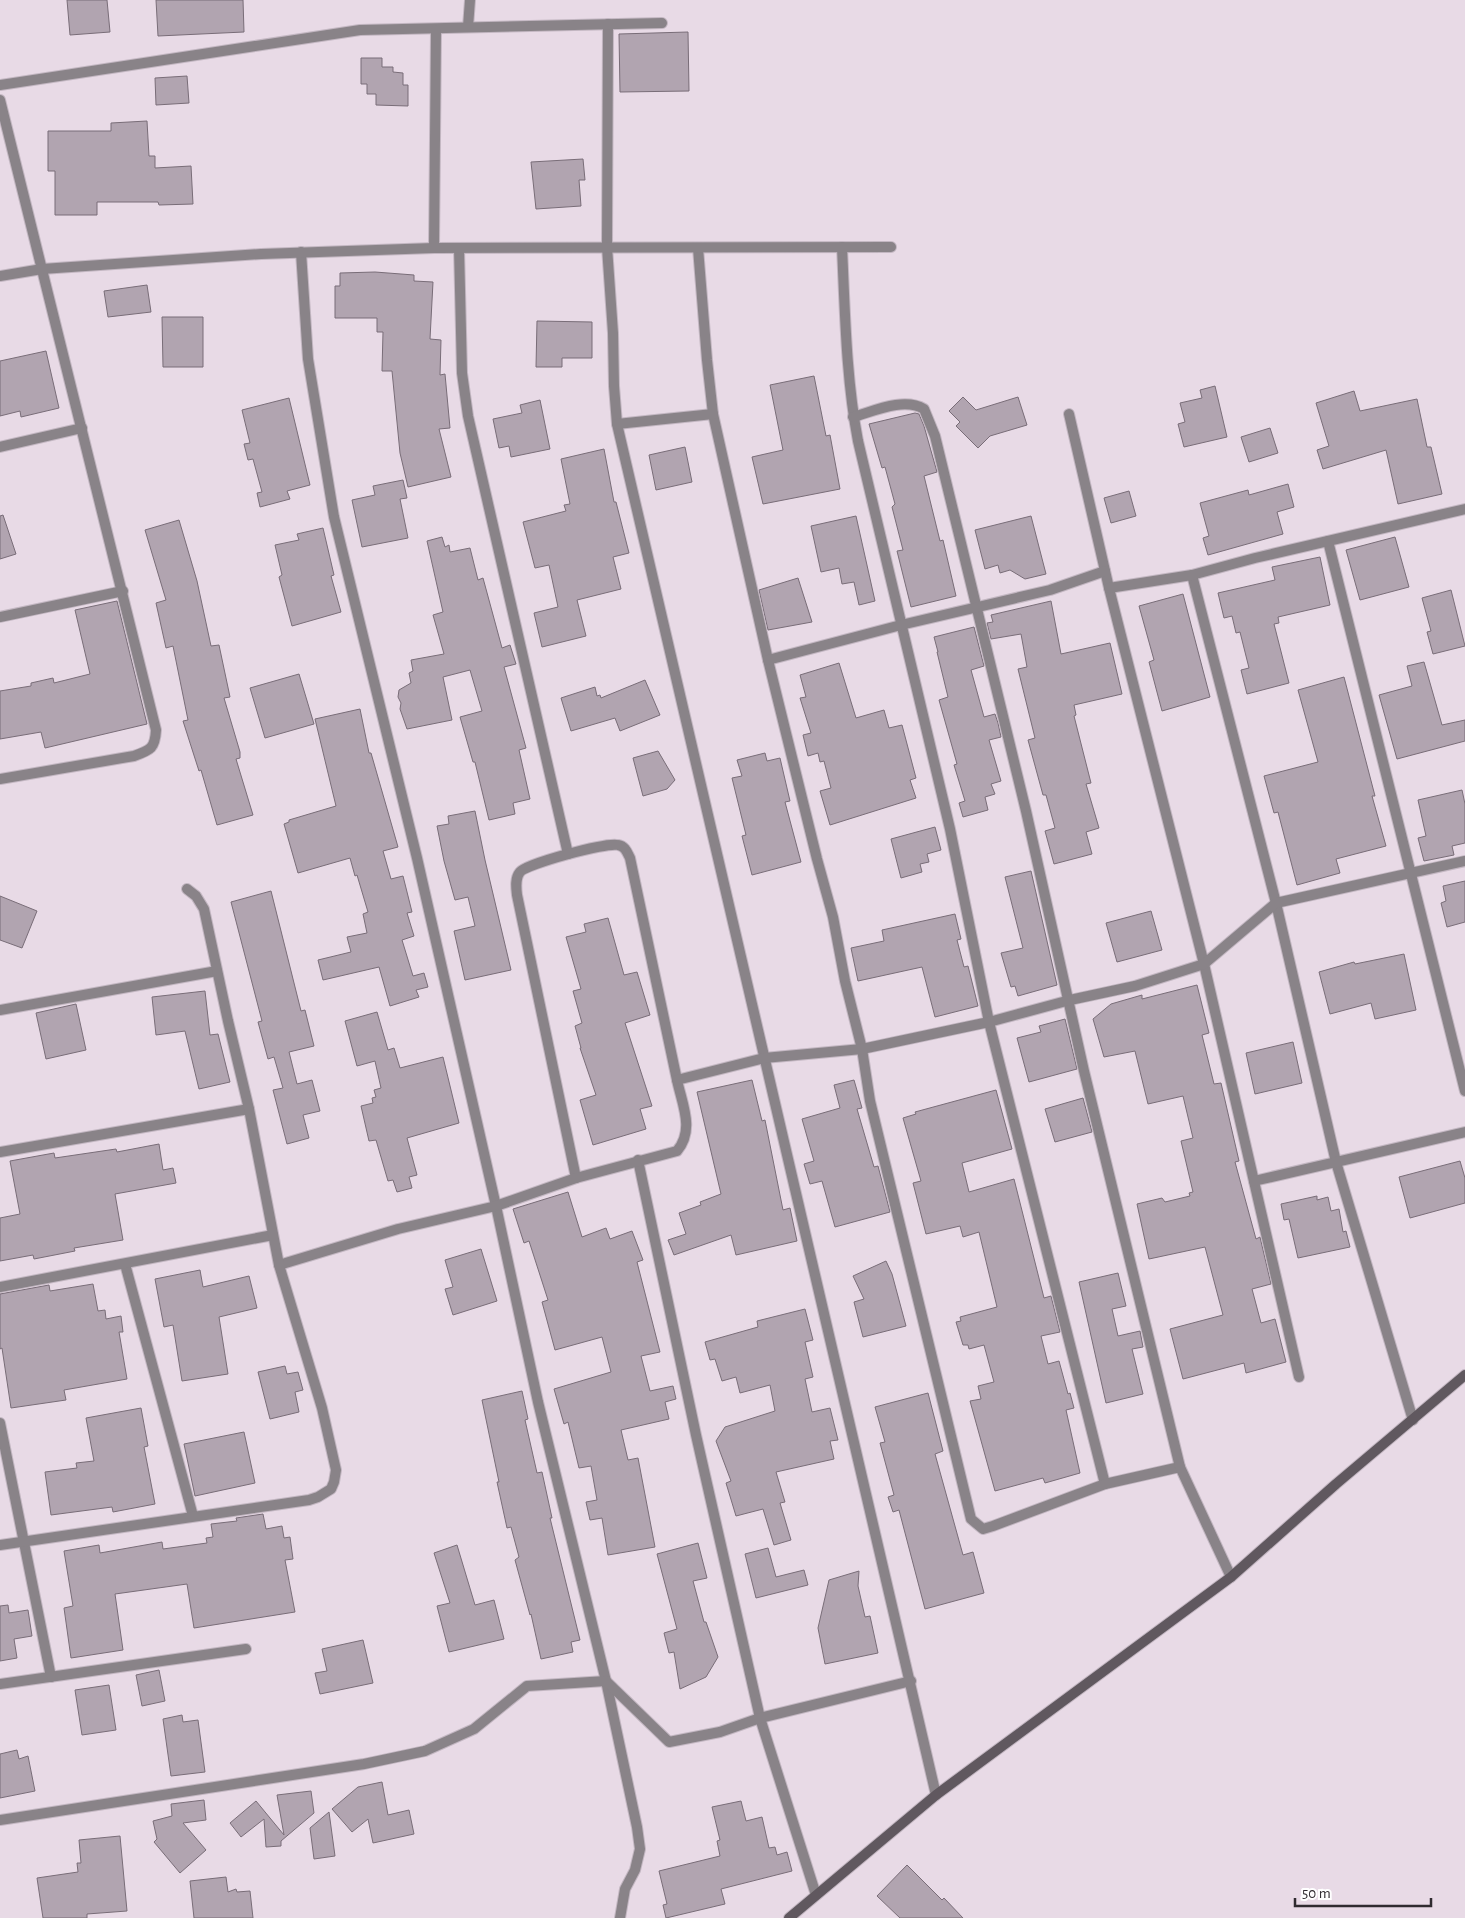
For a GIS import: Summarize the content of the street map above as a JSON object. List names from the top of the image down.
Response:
{
  "scale_bar": "50 m"
}
